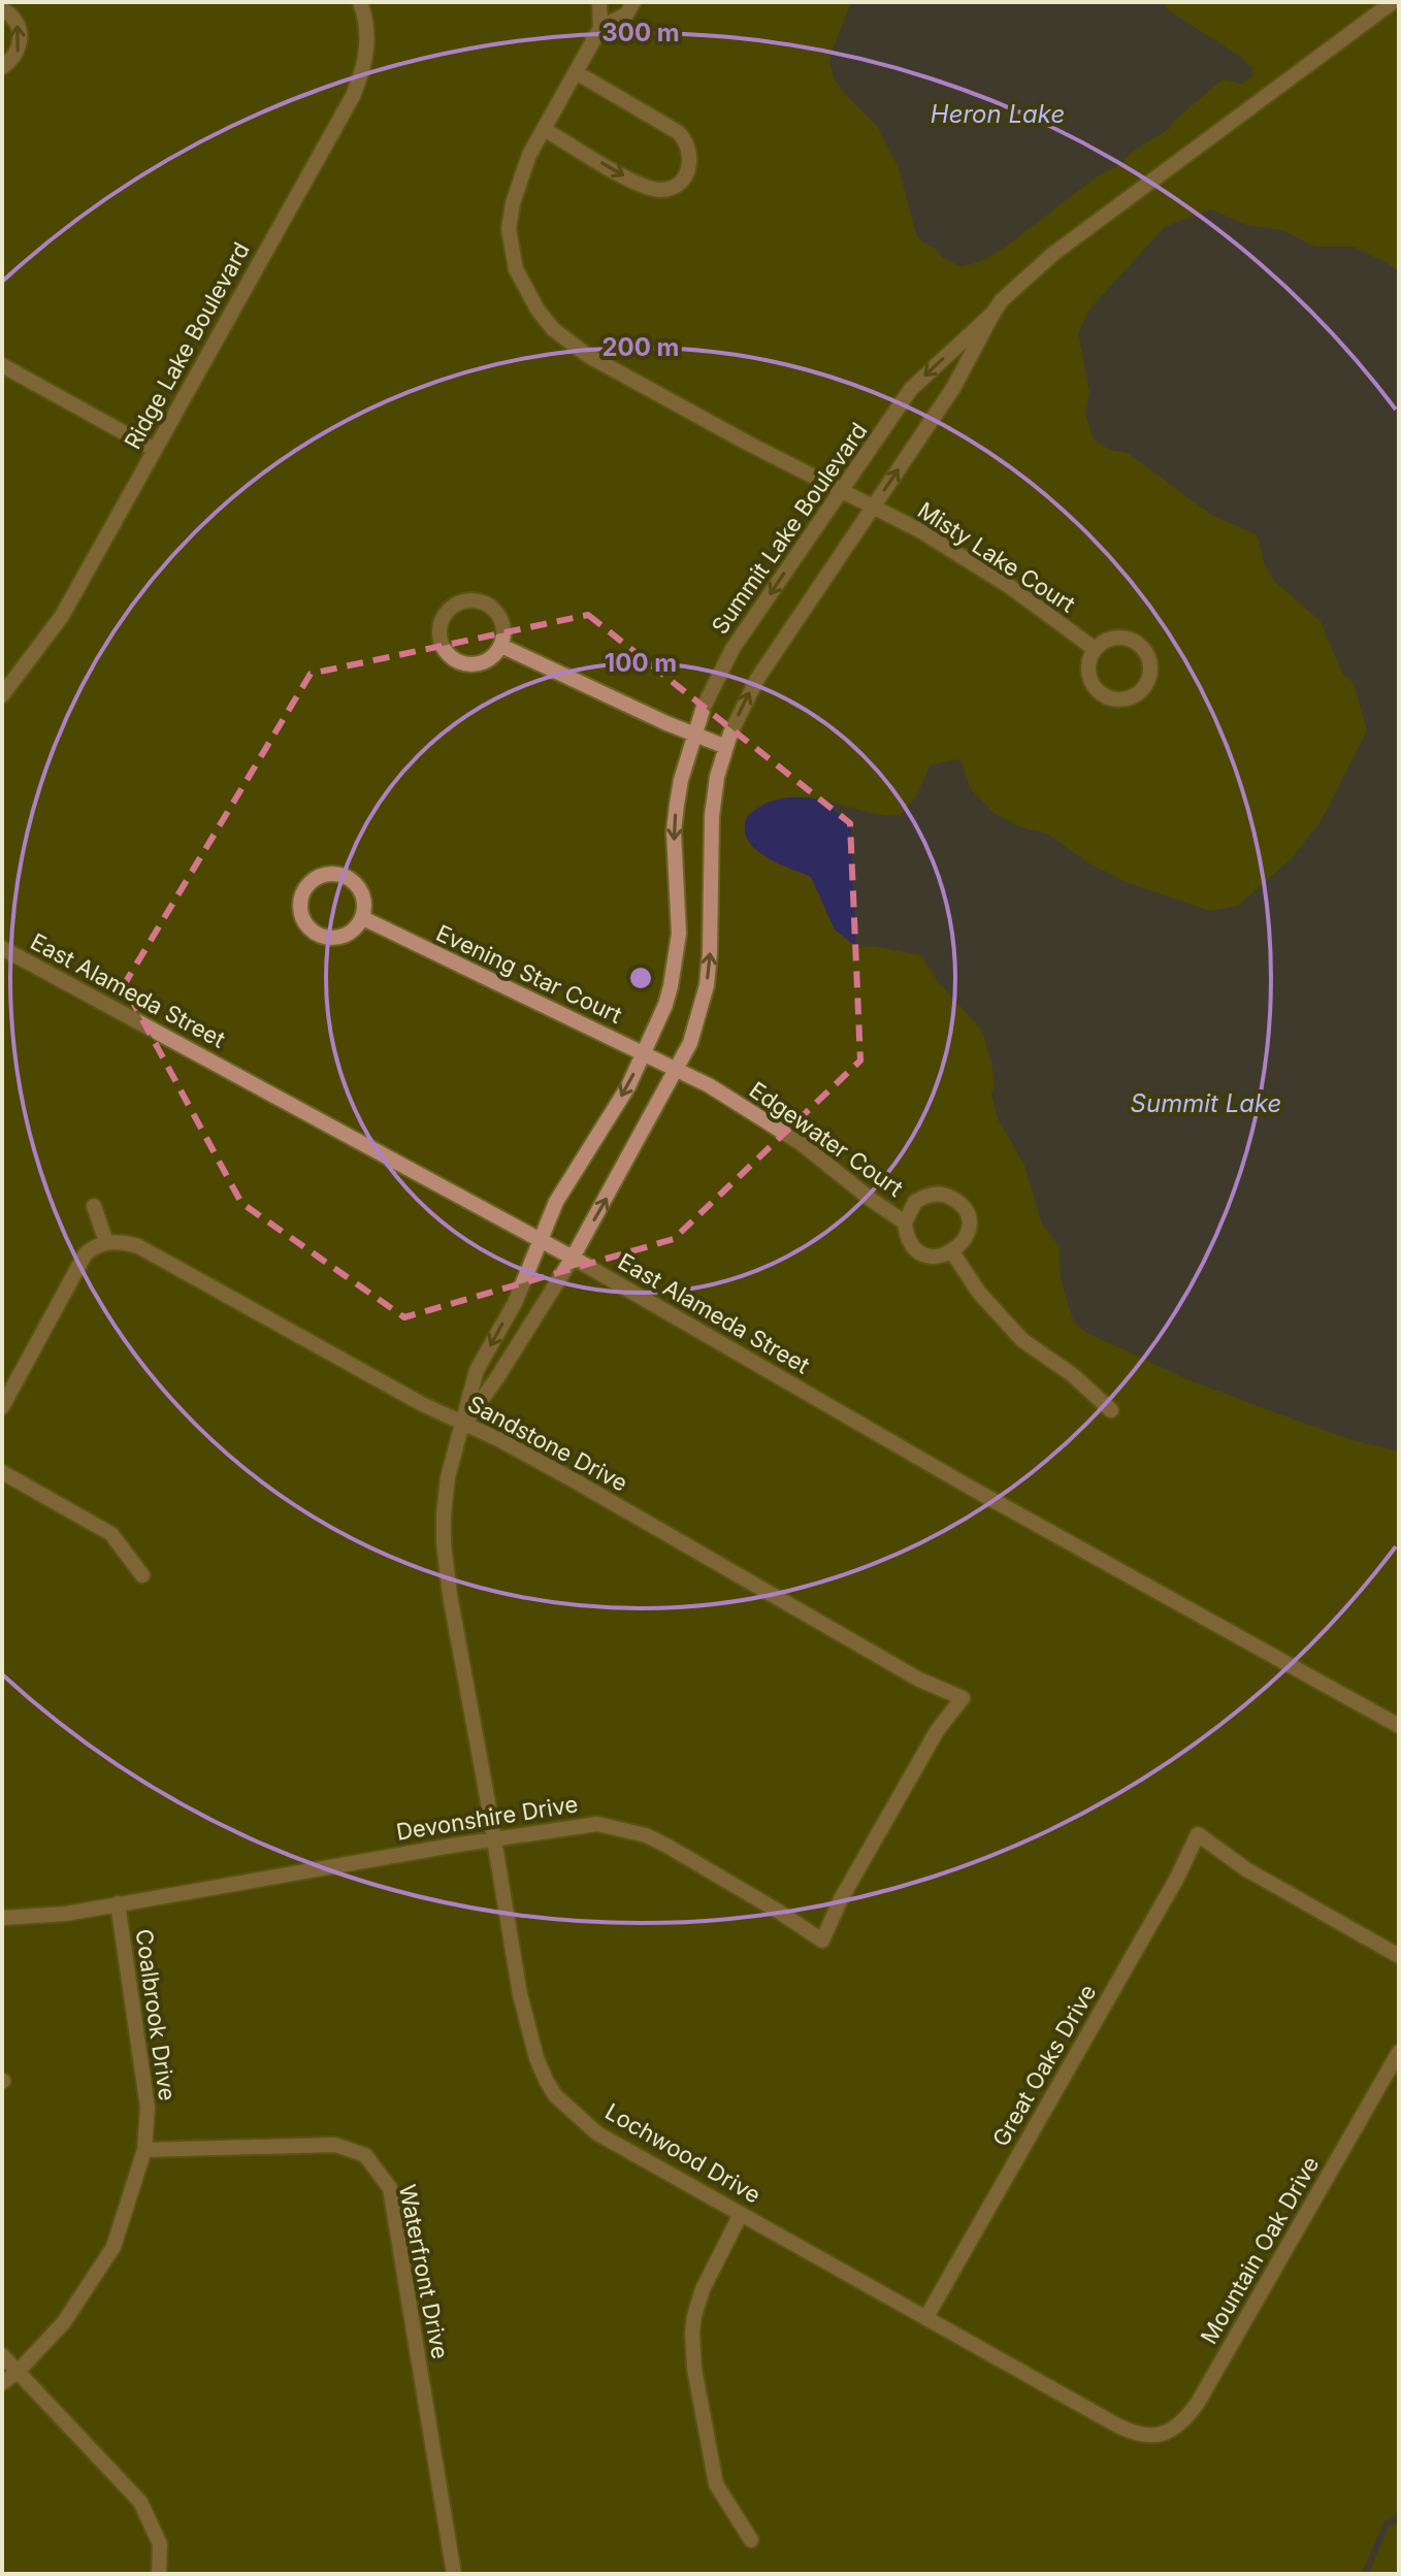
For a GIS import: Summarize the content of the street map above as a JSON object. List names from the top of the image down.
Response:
{
  "streets": {
    "street": [
      "Ridge Lake Boulevard",
      "Summit Lake Boulevard",
      "Misty Lake Court",
      "Evening Star Court",
      "East Alameda Street",
      "Edgewater Court",
      "Sandstone Drive",
      "Devonshire Drive",
      "Coalbrook Drive",
      "Great Oaks Drive",
      "Lochwood Drive",
      "Mountain Oak Drive",
      "Waterfront Drive"
    ]
  },
  "crossings": [
    ["Summit Lake Boulevard", "Misty Lake Court"],
    ["Summit Lake Boulevard", "Evening Star Court"],
    ["Summit Lake Boulevard", "East Alameda Street"],
    ["Summit Lake Boulevard", "Edgewater Court"],
    ["Summit Lake Boulevard", "Lochwood Drive"],
    ["Evening Star Court", "Edgewater Court"],
    ["Sandstone Drive", "Devonshire Drive"],
    ["Sandstone Drive", "Lochwood Drive"],
    ["Devonshire Drive", "Coalbrook Drive"],
    ["Devonshire Drive", "Lochwood Drive"],
    ["Coalbrook Drive", "Waterfront Drive"],
    ["Great Oaks Drive", "Lochwood Drive"],
    ["Lochwood Drive", "Mountain Oak Drive"]
  ],
  "water": ["Heron Lake", "Summit Lake"],
  "rings": ["300 m", "200 m", "100 m"]
}
